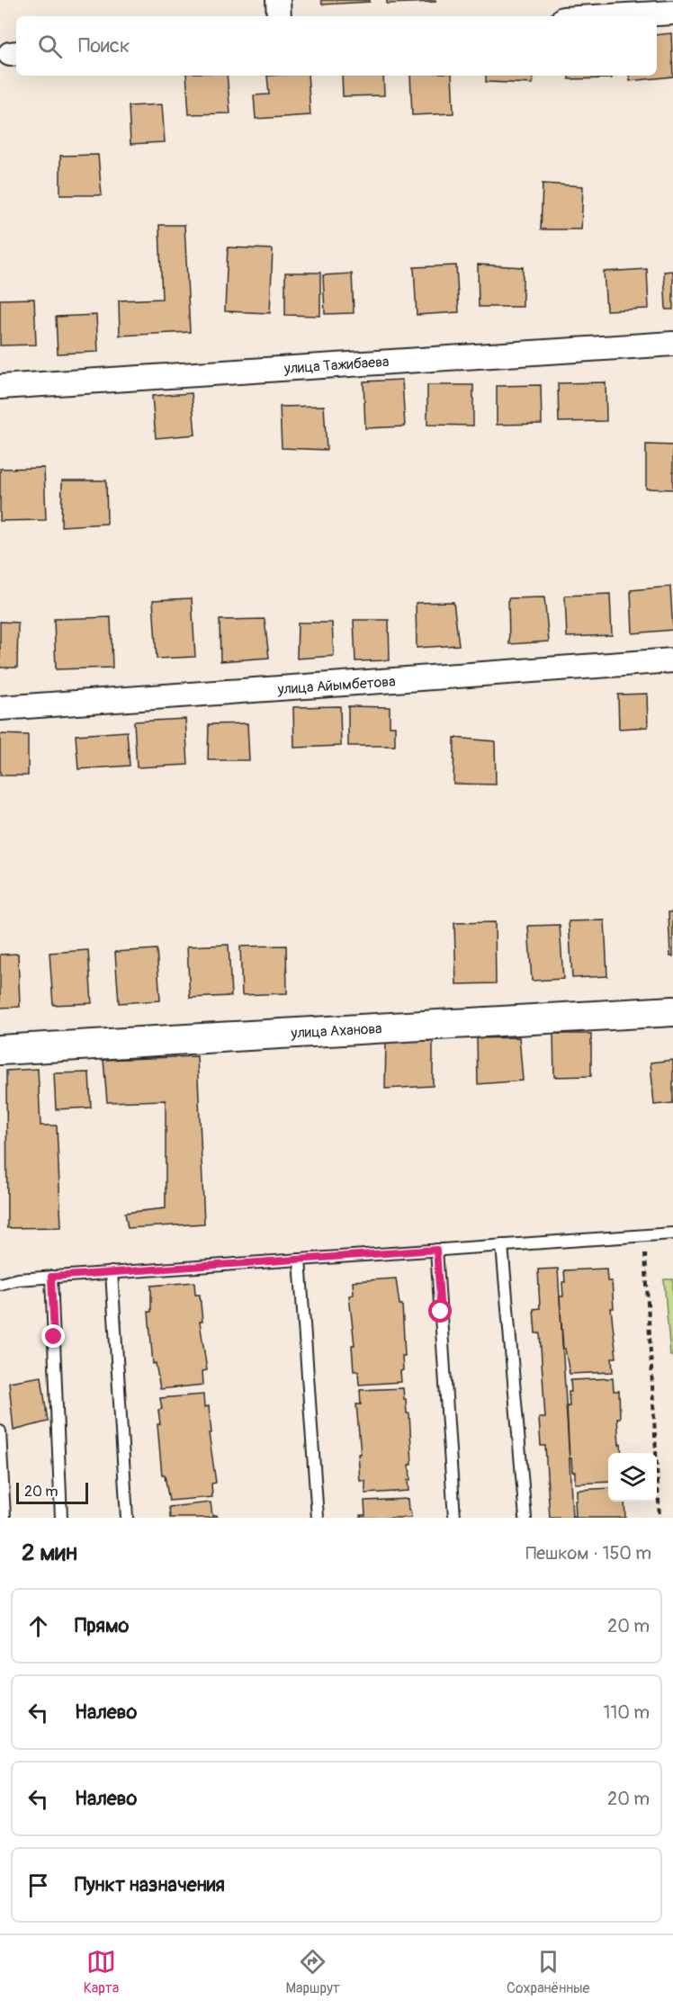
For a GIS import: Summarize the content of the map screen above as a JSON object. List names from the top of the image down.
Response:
{
  "streets": {
    "street": ["улица Тажибаева", "улица Айымбетова", "улица Аханова"]
  },
  "scale_bar": "20 m",
  "page": {
    "search": "Поиск",
    "scale": "20 m",
    "heading": ["2 мин", "Пешком · 150 m"],
    "list": [
      ["Прямо", "20 m"],
      ["Налево", "110 m"],
      ["Налево", "20 m"],
      "Пункт назначения"
    ],
    "nav": ["Карта", "Маршрут", "Сохранённые"]
  }
}
